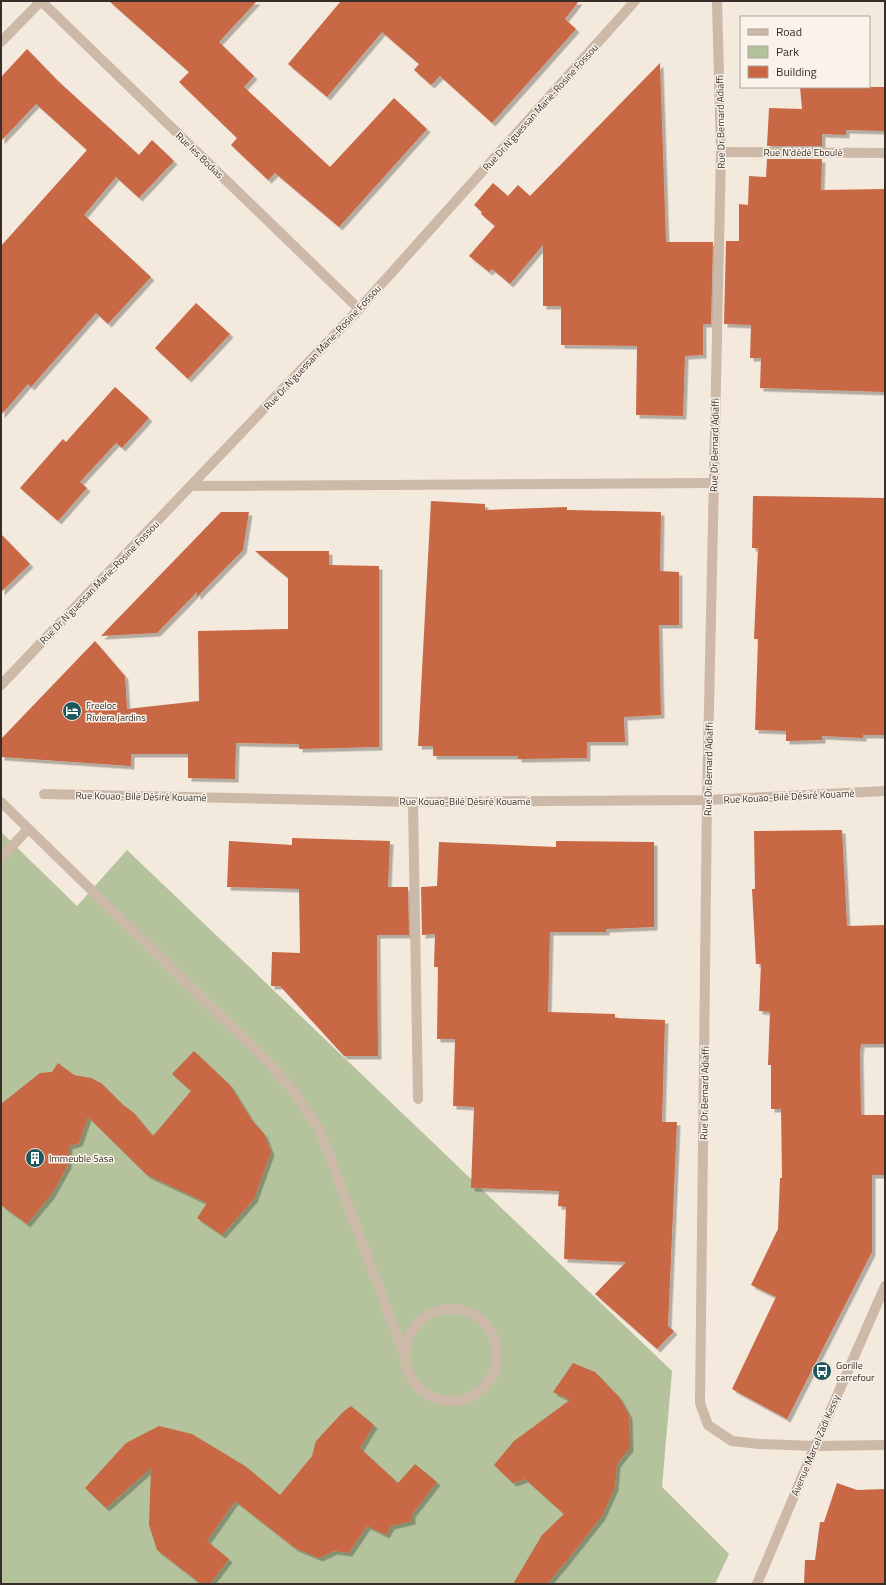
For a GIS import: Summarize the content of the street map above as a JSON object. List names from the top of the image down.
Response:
{
  "streets": {
    "street": [
      "Rue Dr N'guessan Marie-Rosine Fossou",
      "Rue Dr Bernard Adiaffi",
      "Rue N'dédé Eboulé",
      "Rue les Bodias",
      "Rue Kouao-Bilé Désiré Kouamé",
      "Avenue Marcel Zadi Kessy"
    ]
  },
  "crossings": [
    ["Rue Dr N'guessan Marie-Rosine Fossou", "Rue les Bodias"],
    ["Rue Dr Bernard Adiaffi", "Rue N'dédé Eboulé"],
    ["Rue Dr Bernard Adiaffi", "Rue Kouao-Bilé Désiré Kouamé"],
    ["Rue Dr Bernard Adiaffi", "Avenue Marcel Zadi Kessy"]
  ],
  "places": {
    "hotel": ["Freeloc Riviera Jardins"],
    "building": ["Immeuble Sasa"],
    "bus stop": ["Gorille carrefour"]
  },
  "legend": ["Road", "Park", "Building"]
}
